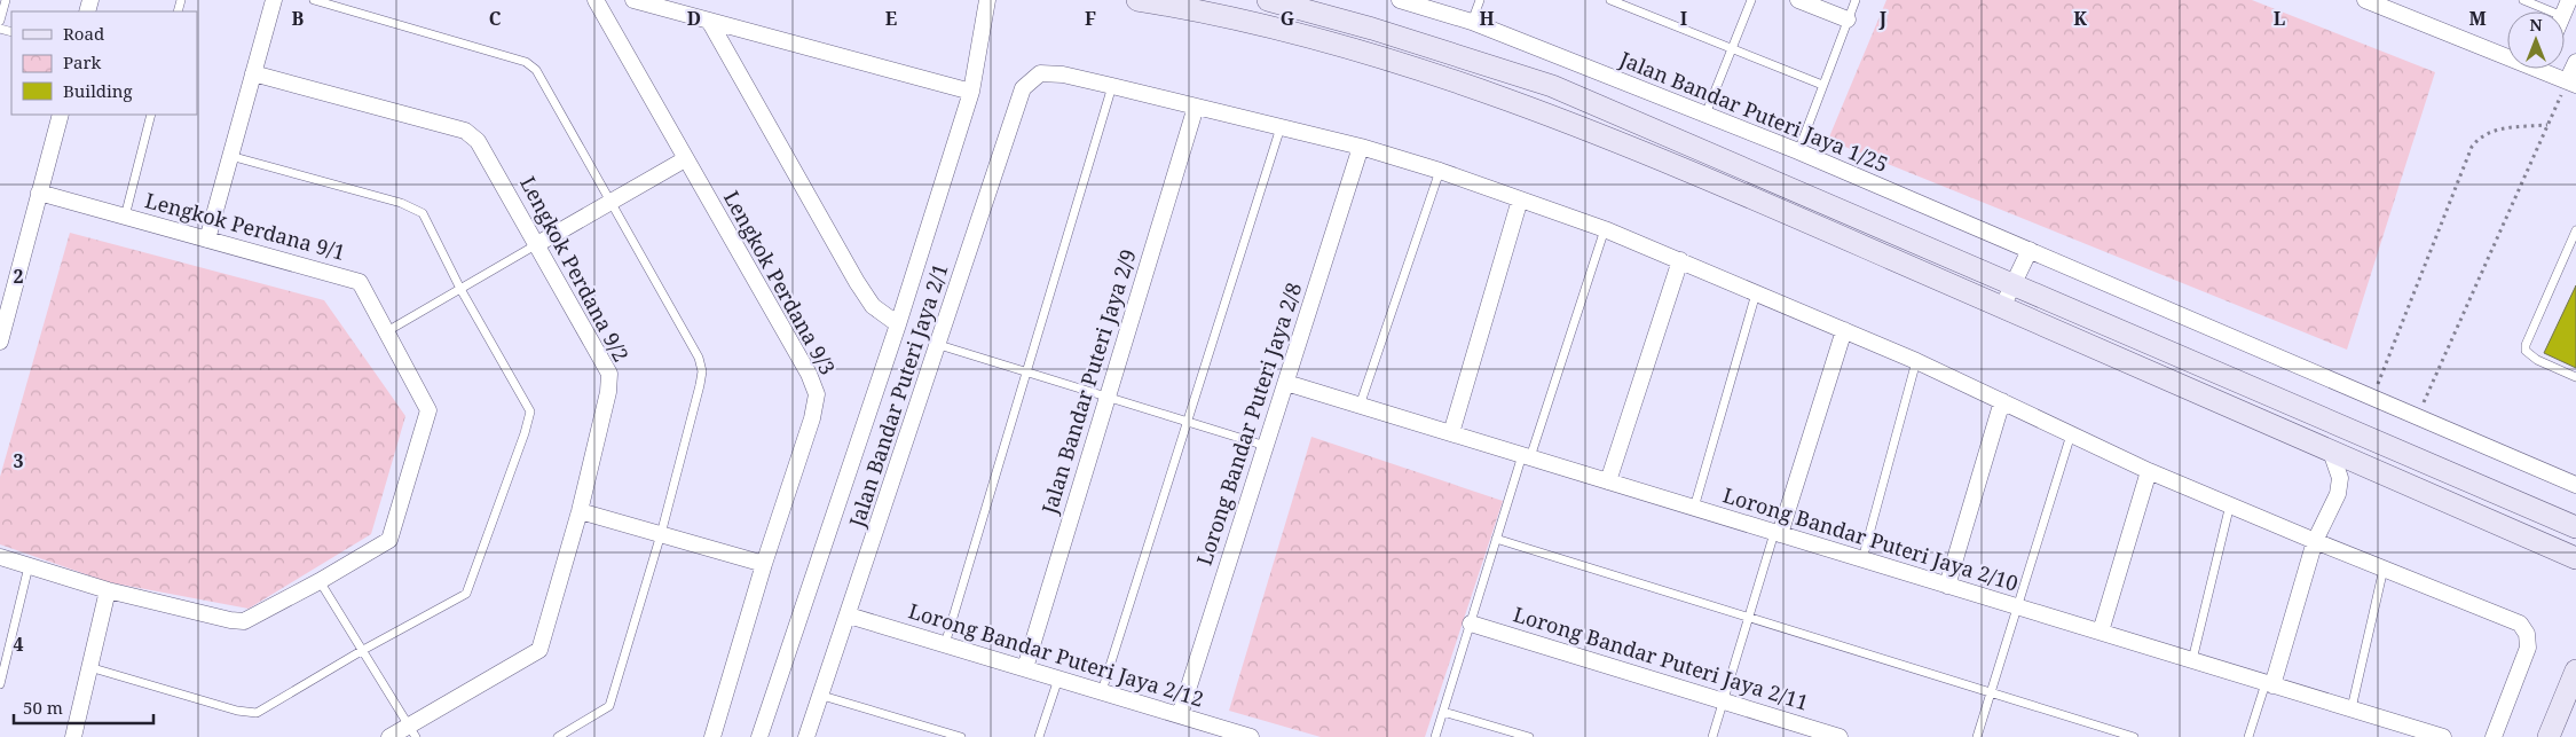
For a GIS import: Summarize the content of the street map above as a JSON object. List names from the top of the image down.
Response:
{
  "streets": {
    "street": [
      "Jalan Bandar Puteri Jaya 1/25",
      "Lengkok Perdana 9/1",
      "Lengkok Perdana 9/2",
      "Lengkok Perdana 9/3",
      "Jalan Bandar Puteri Jaya 2/9",
      "Jalan Bandar Puteri Jaya 2/1",
      "Lorong Bandar Puteri Jaya 2/8",
      "Lorong Bandar Puteri Jaya 2/10",
      "Lorong Bandar Puteri Jaya 2/12",
      "Lorong Bandar Puteri Jaya 2/11"
    ]
  },
  "crossings": [
    ["Jalan Bandar Puteri Jaya 2/9", "Lorong Bandar Puteri Jaya 2/12"],
    ["Jalan Bandar Puteri Jaya 2/1", "Lorong Bandar Puteri Jaya 2/12"],
    ["Lorong Bandar Puteri Jaya 2/8", "Lorong Bandar Puteri Jaya 2/10"],
    ["Lorong Bandar Puteri Jaya 2/8", "Lorong Bandar Puteri Jaya 2/12"]
  ],
  "legend": ["Road", "Park", "Building"],
  "scale_bar": "50 m",
  "north": "top",
  "grid": {
    "columns": [
      "B",
      "C",
      "D",
      "E",
      "F",
      "G",
      "H",
      "I",
      "J",
      "K",
      "L",
      "M"
    ],
    "rows": ["2", "3", "4"]
  }
}
